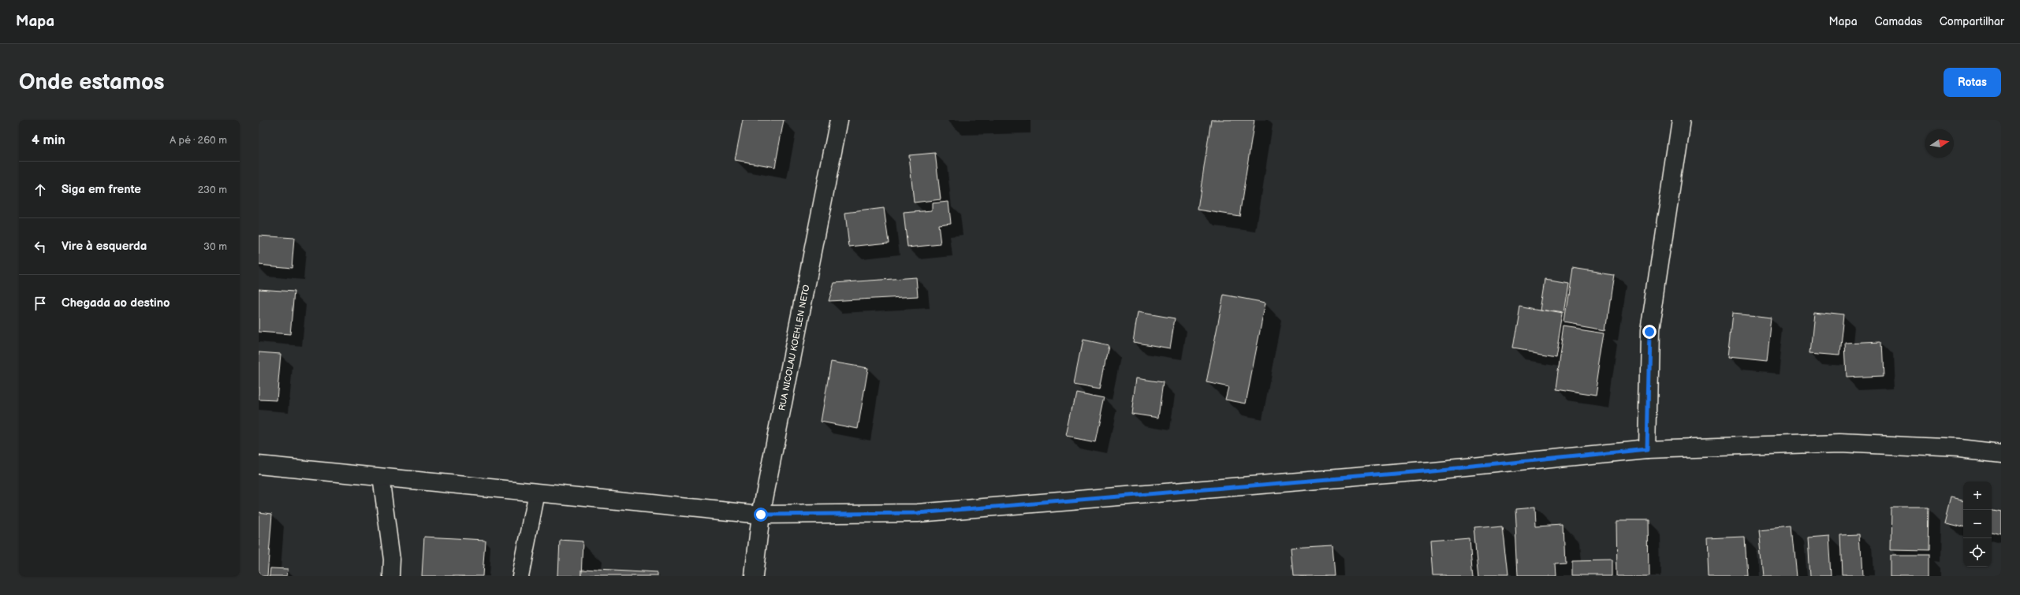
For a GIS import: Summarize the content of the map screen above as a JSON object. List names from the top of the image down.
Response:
{
  "streets": {
    "main road": ["RUA NICOLAU KOEHLEN NETO"]
  },
  "north": "right",
  "page": {
    "header": "Mapa",
    "nav": ["Mapa", "Camadas", "Compartilhar"],
    "buttons": "Rotas",
    "title": "Onde estamos",
    "heading": ["4 min", "A pé · 260 m"],
    "list": [
      ["Siga em frente", "230 m"],
      ["Vire à esquerda", "30 m"],
      "Chegada ao destino"
    ],
    "map_buttons": ["+", "−"]
  }
}
